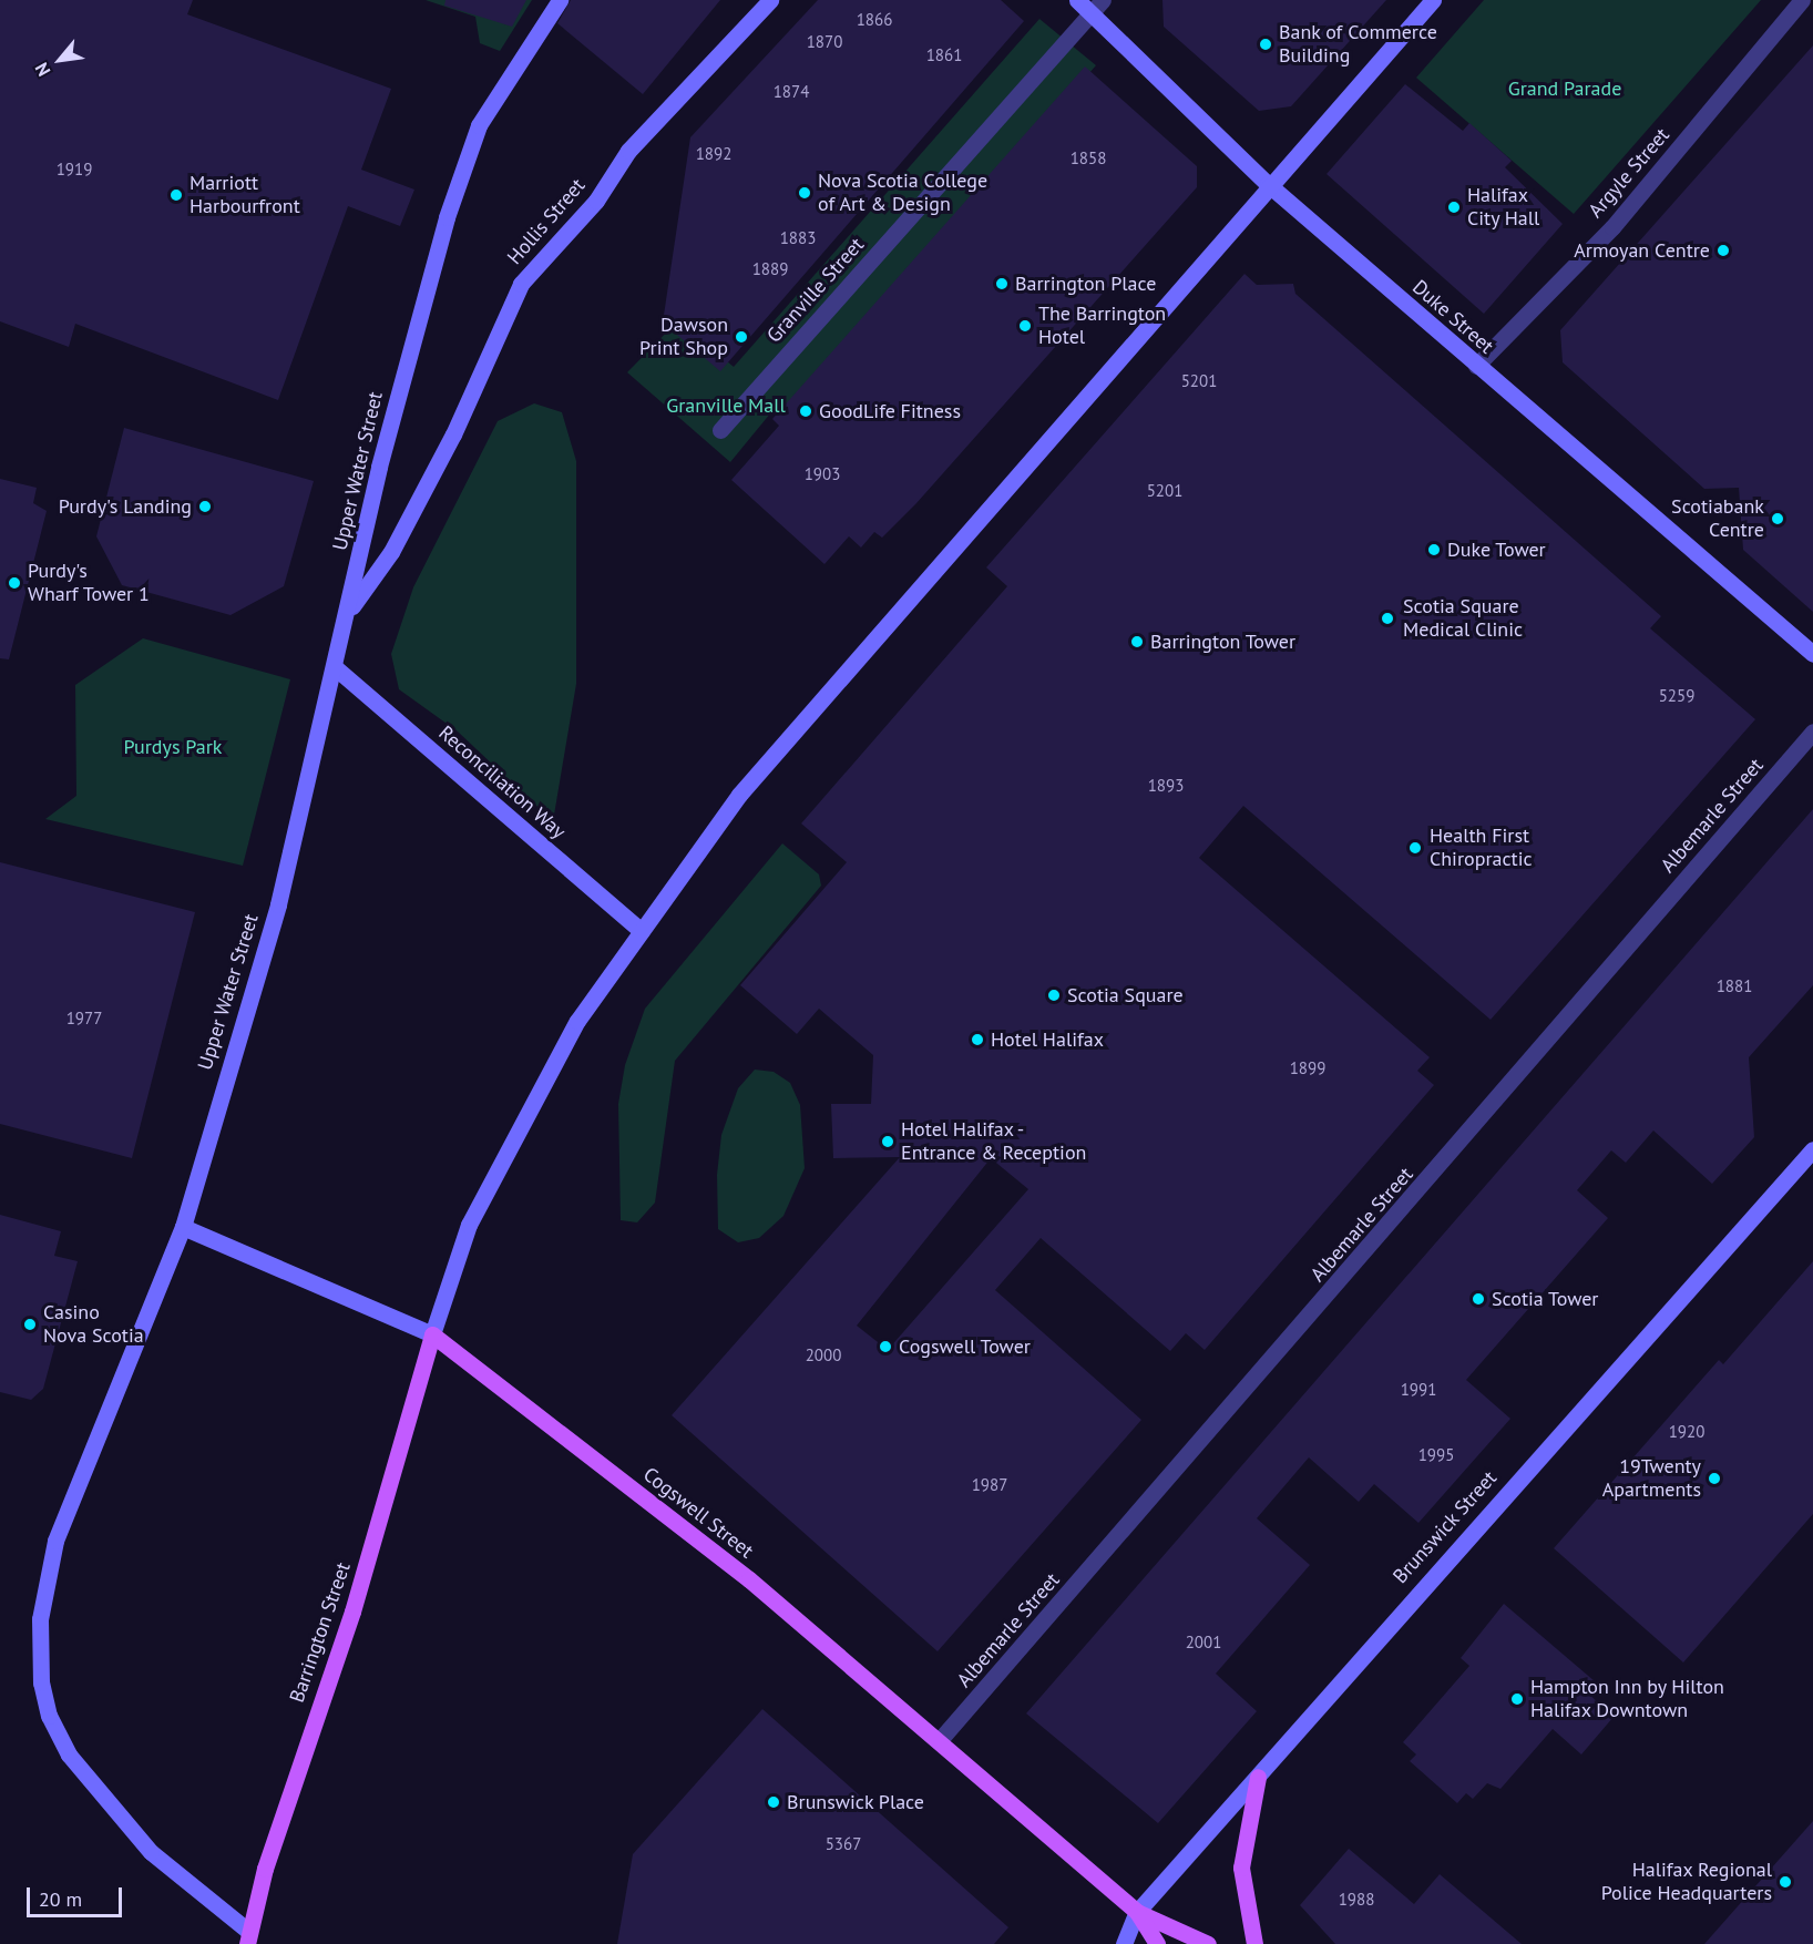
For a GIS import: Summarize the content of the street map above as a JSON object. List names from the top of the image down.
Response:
{
  "streets": {
    "main road": ["Cogswell Street", "Barrington Street"],
    "street": [
      "Argyle Street",
      "Hollis Street",
      "Granville Street",
      "Duke Street",
      "Upper Water Street",
      "Reconciliation Way",
      "Albemarle Street",
      "Brunswick Street"
    ]
  },
  "crossings": [
    ["Argyle Street", "Duke Street"],
    ["Hollis Street", "Upper Water Street"],
    ["Granville Street", "Duke Street"],
    ["Upper Water Street", "Reconciliation Way"],
    ["Upper Water Street", "Cogswell Street"],
    ["Upper Water Street", "Barrington Street"],
    ["Albemarle Street", "Cogswell Street"],
    ["Cogswell Street", "Brunswick Street"],
    ["Cogswell Street", "Barrington Street"]
  ],
  "parks": ["Grand Parade", "Granville Mall", "Purdys Park"],
  "places": [
    "Bank of Commerce Building",
    "Nova Scotia College of Art & Design",
    "Marriott Harbourfront",
    "Halifax City Hall",
    "Armoyan Centre",
    "Barrington Place",
    "The Barrington Hotel",
    "Dawson Print Shop",
    "GoodLife Fitness",
    "Purdy's Landing",
    "Scotiabank Centre",
    "Duke Tower",
    "Purdy's Wharf Tower 1",
    "Scotia Square Medical Clinic",
    "Barrington Tower",
    "Health First Chiropractic",
    "Scotia Square",
    "Hotel Halifax",
    "Hotel Halifax - Entrance & Reception",
    "Scotia Tower",
    "Casino Nova Scotia",
    "Cogswell Tower",
    "19Twenty Apartments",
    "Hampton Inn by Hilton Halifax Downtown",
    "Brunswick Place",
    "Halifax Regional Police Headquarters"
  ],
  "house_numbers": [
    "1866",
    "1870",
    "1861",
    "1874",
    "1892",
    "1858",
    "1919",
    "1883",
    "1889",
    "5201",
    "1903",
    "5201",
    "5259",
    "1893",
    "1881",
    "1977",
    "1899",
    "2000",
    "1991",
    "1920",
    "1995",
    "1987",
    "2001",
    "5367",
    "1988"
  ],
  "scale_bar": "20 m",
  "north": "bottom left"
}
